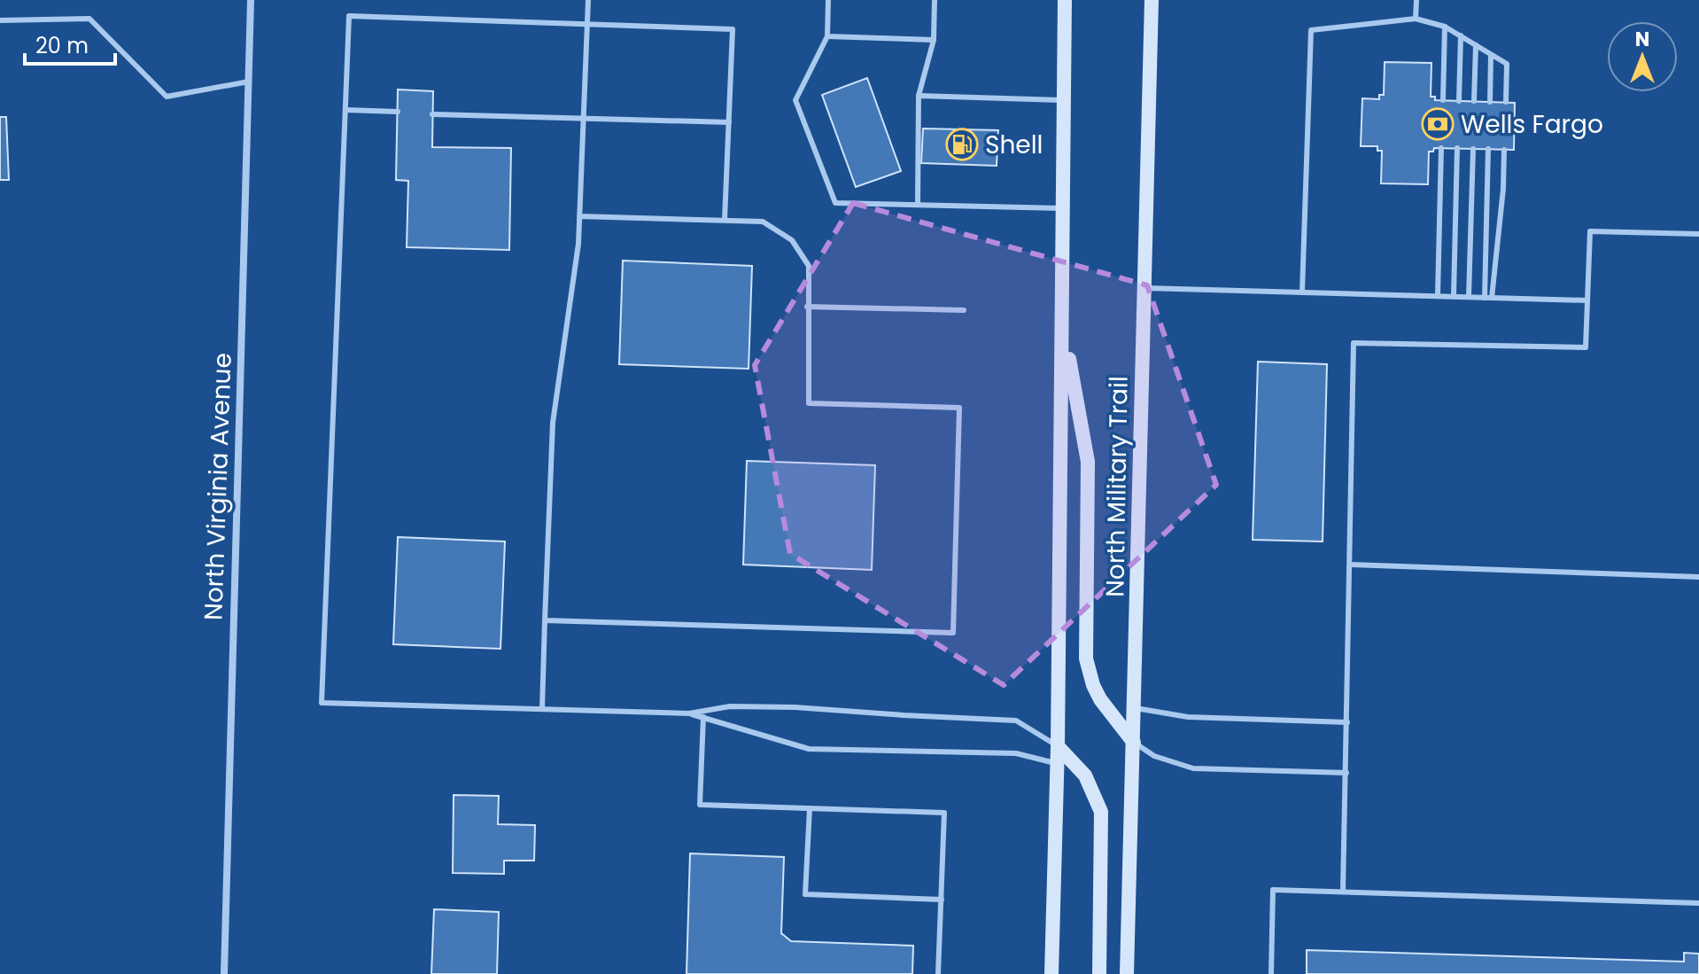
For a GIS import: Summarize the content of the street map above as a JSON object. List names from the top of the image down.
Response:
{
  "streets": {
    "main road": ["North Military Trail"],
    "street": ["North Virginia Avenue"]
  },
  "places": {
    "bank": ["Wells Fargo"],
    "fuel station": ["Shell"]
  },
  "scale_bar": "20 m",
  "north": "top"
}
